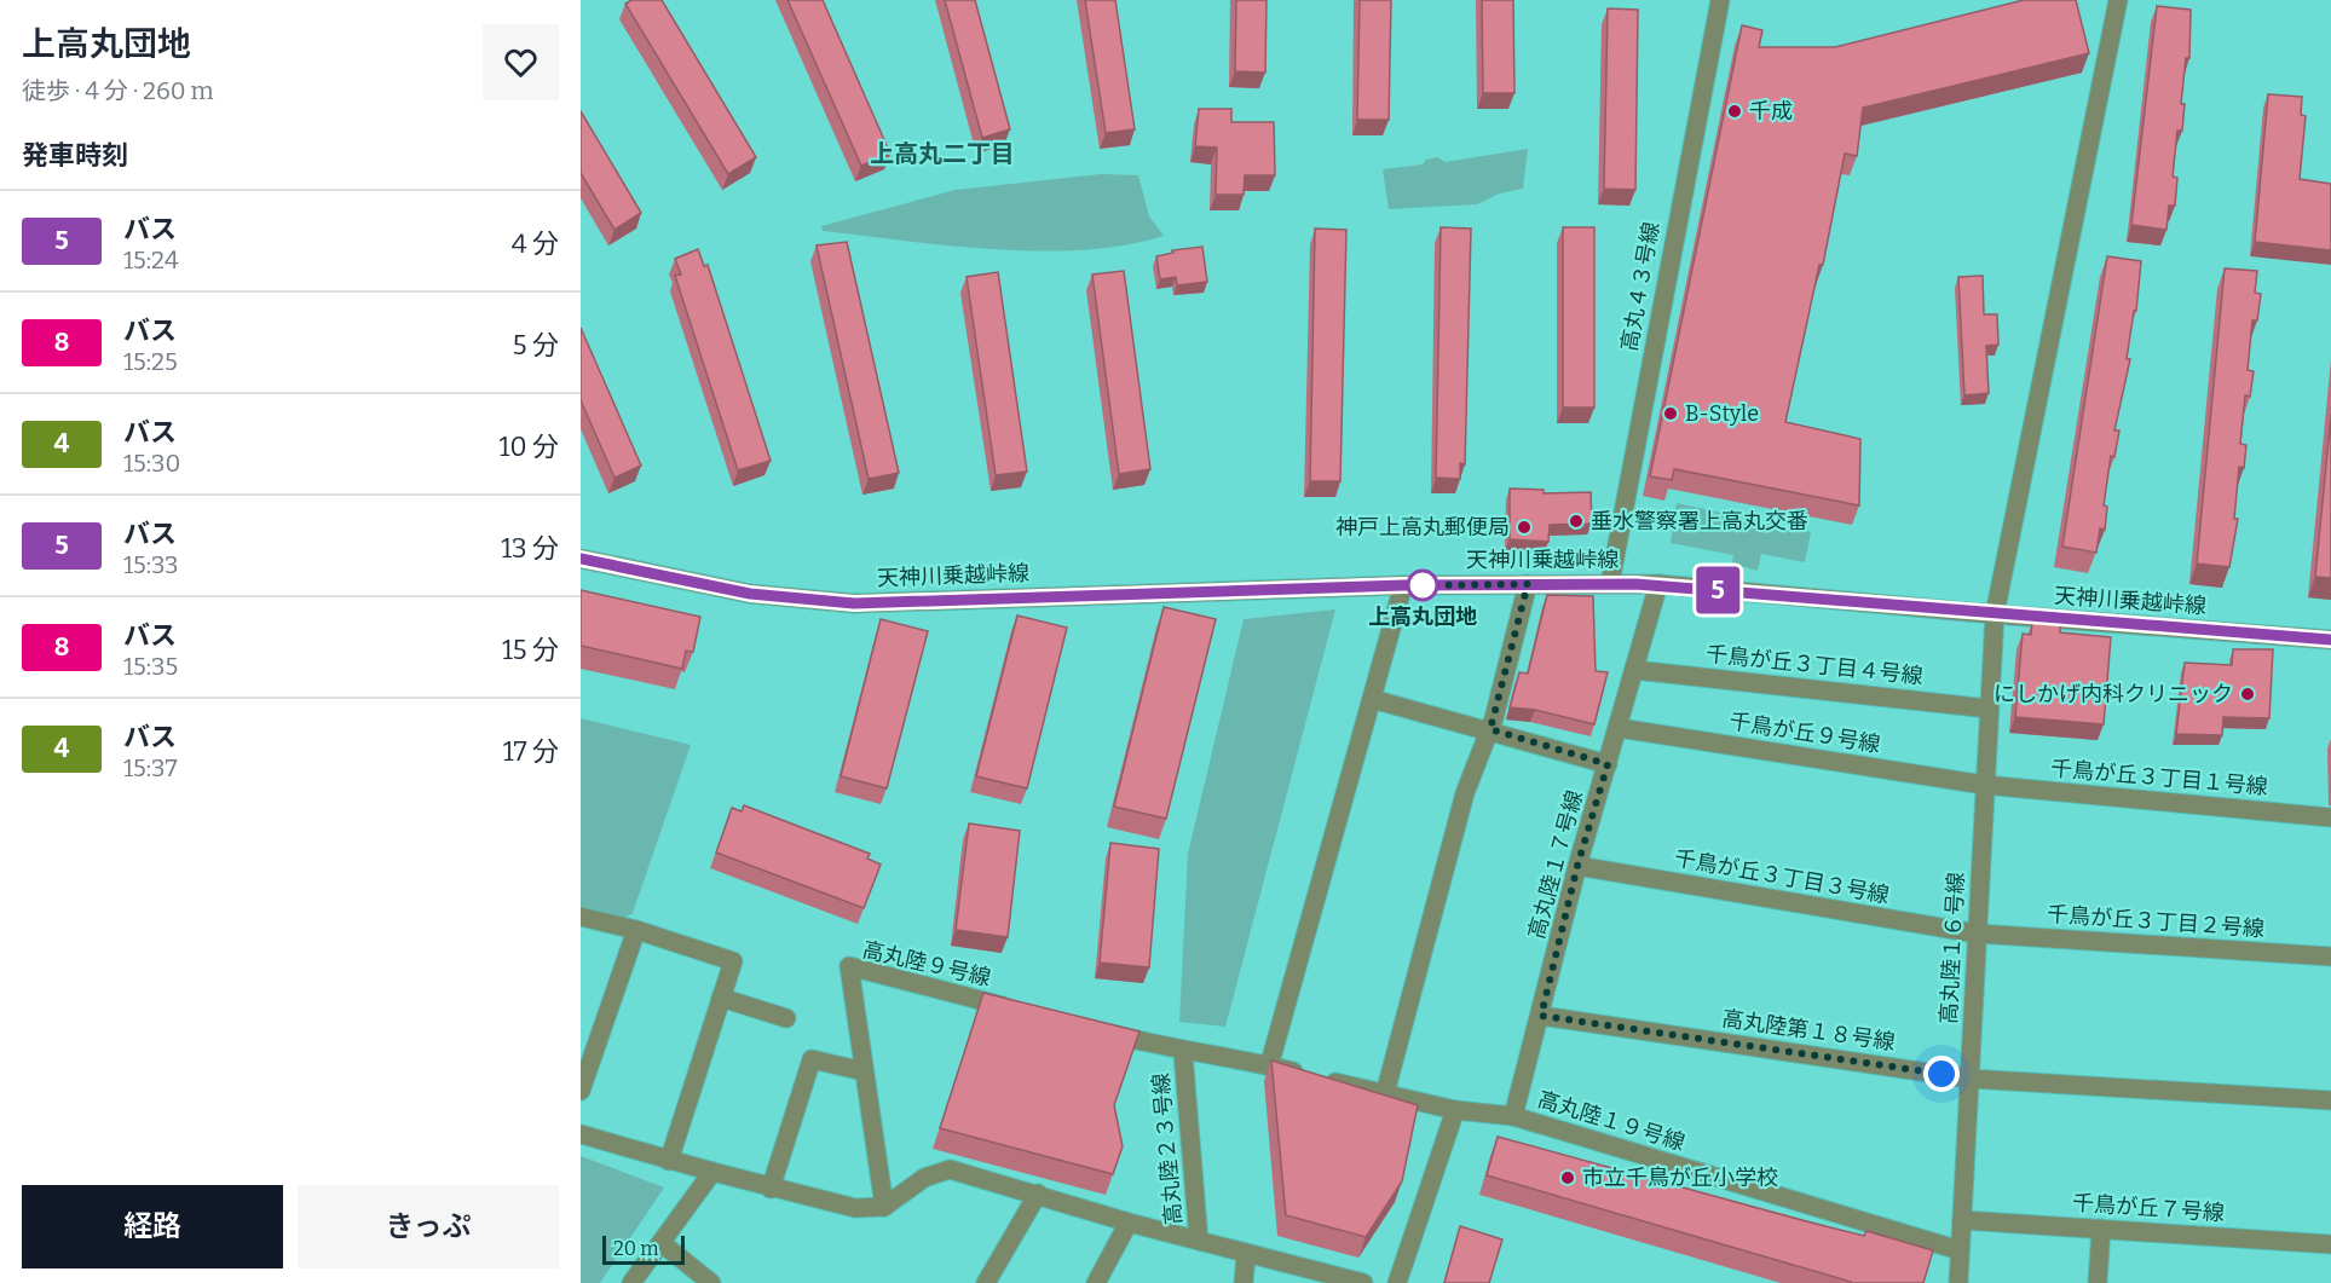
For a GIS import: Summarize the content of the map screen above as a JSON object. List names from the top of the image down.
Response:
{
  "streets": {
    "street": [
      "高丸４３号線",
      "天神川乗越峠線",
      "千鳥が丘３丁目４号線",
      "千鳥が丘９号線",
      "千鳥が丘３丁目１号線",
      "高丸陸１７号線",
      "千鳥が丘３丁目３号線",
      "千鳥が丘３丁目２号線",
      "高丸陸１６号線",
      "高丸陸９号線",
      "高丸陸第１８号線",
      "高丸陸１９号線",
      "高丸陸２３号線",
      "千鳥が丘７号線"
    ]
  },
  "crossings": [
    ["高丸４３号線", "天神川乗越峠線"],
    ["天神川乗越峠線", "高丸陸１７号線"],
    ["天神川乗越峠線", "高丸陸１６号線"],
    ["千鳥が丘３丁目４号線", "高丸陸１７号線"],
    ["千鳥が丘３丁目４号線", "高丸陸１６号線"],
    ["千鳥が丘９号線", "千鳥が丘３丁目１号線"],
    ["千鳥が丘９号線", "高丸陸１７号線"],
    ["千鳥が丘９号線", "高丸陸１６号線"],
    ["千鳥が丘３丁目１号線", "高丸陸１６号線"],
    ["高丸陸１７号線", "千鳥が丘３丁目３号線"],
    ["高丸陸１７号線", "高丸陸第１８号線"],
    ["高丸陸１７号線", "高丸陸１９号線"],
    ["千鳥が丘３丁目３号線", "千鳥が丘３丁目２号線"],
    ["千鳥が丘３丁目３号線", "高丸陸１６号線"],
    ["千鳥が丘３丁目２号線", "高丸陸１６号線"],
    ["高丸陸１６号線", "高丸陸第１８号線"],
    ["高丸陸１６号線", "高丸陸１９号線"],
    ["高丸陸１６号線", "千鳥が丘７号線"]
  ],
  "districts": ["上高丸二丁目"],
  "places": [
    "千成",
    "B-Style",
    "垂水警察署上高丸交番",
    "神戸上高丸郵便局",
    "上高丸団地",
    "にしかげ内科クリニック",
    "市立千鳥が丘小学校"
  ],
  "lines": ["bus line 5"],
  "scale_bar": "20 m",
  "page": {
    "heading": [
      ["上高丸団地", "徒歩 · 4 分 · 260 m"],
      "発車時刻"
    ],
    "on_map": "5",
    "list": [
      {
        "mark": "5",
        "name": "バス",
        "note": "15:24",
        "value": "4 分"
      },
      {
        "mark": "8",
        "name": "バス",
        "note": "15:25",
        "value": "5 分"
      },
      {
        "mark": "4",
        "name": "バス",
        "note": "15:30",
        "value": "10 分"
      },
      {
        "mark": "5",
        "name": "バス",
        "note": "15:33",
        "value": "13 分"
      },
      {
        "mark": "8",
        "name": "バス",
        "note": "15:35",
        "value": "15 分"
      },
      {
        "mark": "4",
        "name": "バス",
        "note": "15:37",
        "value": "17 分"
      }
    ],
    "buttons": ["経路", "きっぷ"],
    "scale": "20 m"
  }
}
